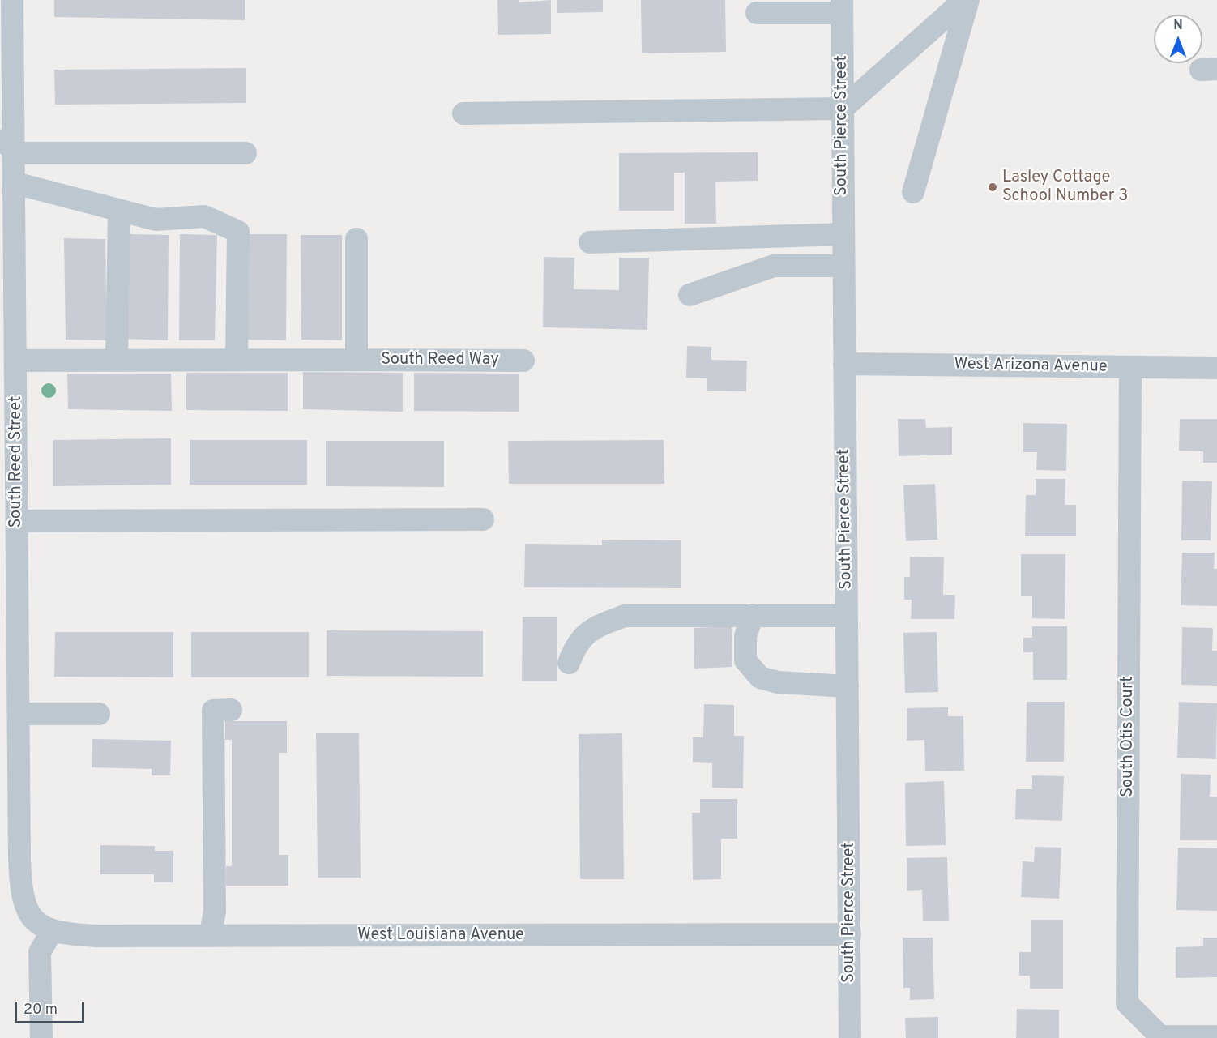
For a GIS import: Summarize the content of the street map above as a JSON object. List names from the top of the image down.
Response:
{
  "streets": {
    "street": [
      "South Pierce Street",
      "South Reed Way",
      "West Arizona Avenue",
      "South Reed Street",
      "South Otis Court",
      "West Louisiana Avenue"
    ]
  },
  "crossings": [
    ["South Pierce Street", "West Arizona Avenue"],
    ["South Pierce Street", "West Louisiana Avenue"],
    ["South Reed Way", "South Reed Street"],
    ["West Arizona Avenue", "South Otis Court"],
    ["South Reed Street", "West Louisiana Avenue"]
  ],
  "places": ["Lasley Cottage School Number 3"],
  "scale_bar": "20 m",
  "north": "top"
}
